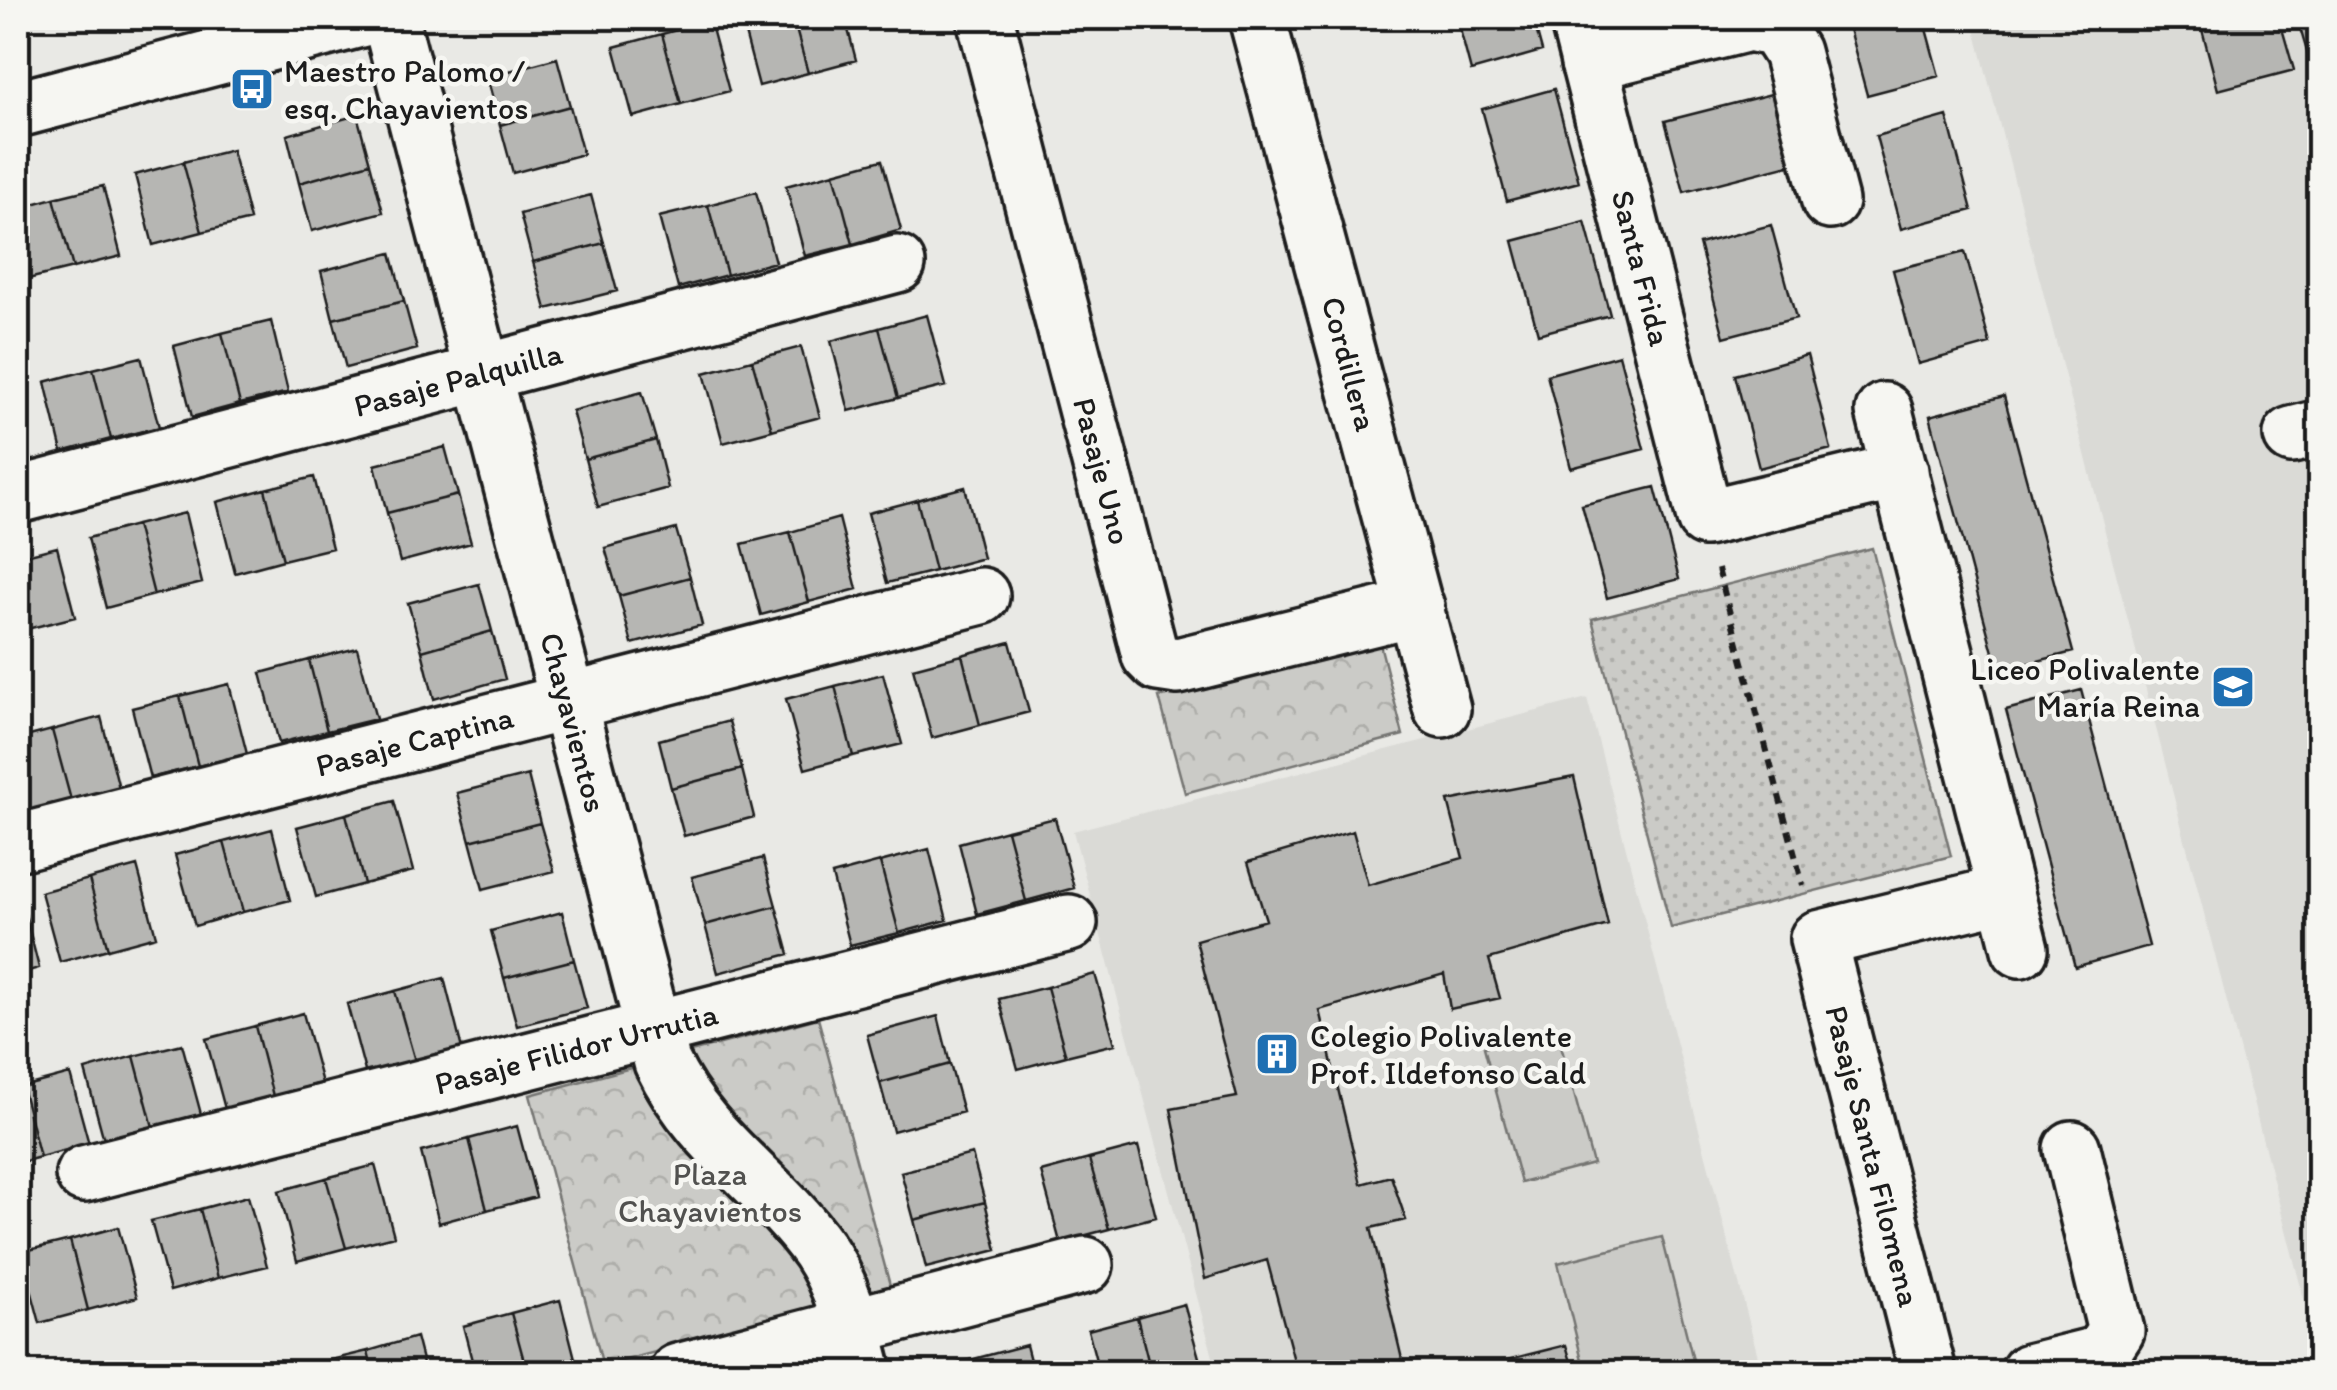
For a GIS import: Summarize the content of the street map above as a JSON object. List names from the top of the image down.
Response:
{
  "streets": {
    "street": [
      "Santa Frida",
      "Cordillera",
      "Pasaje Palquilla",
      "Pasaje Uno",
      "Chayavientos",
      "Pasaje Captina",
      "Pasaje Filidor Urrutia",
      "Pasaje Santa Filomena"
    ]
  },
  "crossings": [
    ["Cordillera", "Pasaje Uno"],
    ["Pasaje Palquilla", "Chayavientos"],
    ["Chayavientos", "Pasaje Captina"],
    ["Chayavientos", "Pasaje Filidor Urrutia"]
  ],
  "parks": ["Plaza Chayavientos"],
  "places": {
    "bus stop": ["Maestro Palomo / esq. Chayavientos"],
    "school or university": ["Liceo Polivalente María Reina"],
    "building": ["Colegio Polivalente Prof. Ildefonso Cald"]
  }
}
